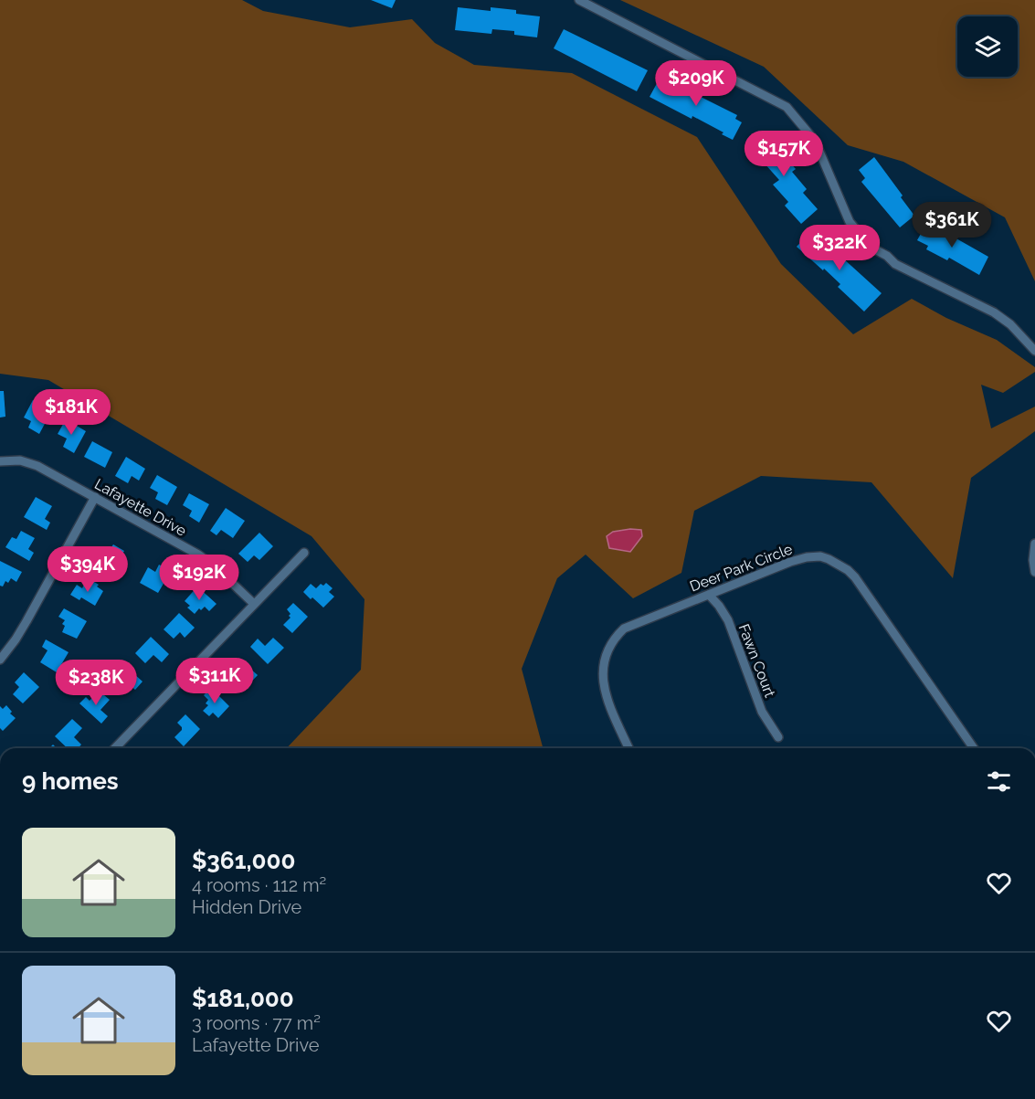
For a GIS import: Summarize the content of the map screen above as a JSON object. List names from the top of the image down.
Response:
{
  "streets": {
    "street": ["Lafayette Drive", "Deer Park Circle", "Fawn Court"]
  },
  "crossings": [
    ["Deer Park Circle", "Fawn Court"]
  ],
  "page": {
    "price": [
      "$209K",
      "$157K",
      "$361K",
      "$322K",
      "$181K",
      "$394K",
      "$192K",
      "$311K",
      "$238K"
    ],
    "heading": "9 homes",
    "list": [
      {
        "name": "$361,000",
        "note": "4 rooms · 112 m² · Hidden Drive"
      },
      {
        "name": "$181,000",
        "note": "3 rooms · 77 m² · Lafayette Drive"
      }
    ]
  }
}
